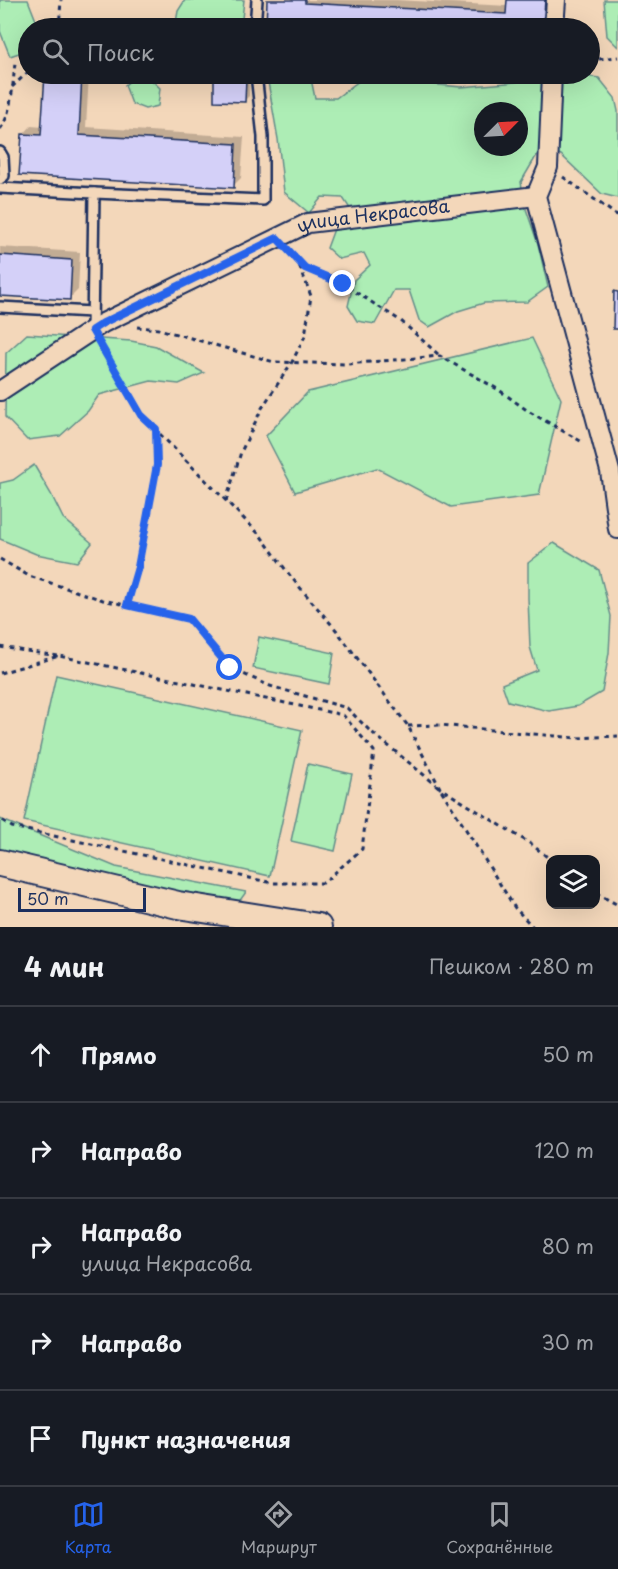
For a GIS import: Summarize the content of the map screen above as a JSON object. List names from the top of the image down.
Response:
{
  "streets": {
    "street": ["улица Некрасова"]
  },
  "scale_bar": "50 m",
  "north": "top right",
  "page": {
    "search": "Поиск",
    "scale": "50 m",
    "heading": ["4 мин", "Пешком · 280 m"],
    "list": [
      ["Прямо", "50 m"],
      ["Направо", "120 m"],
      ["Направо", "улица Некрасова", "80 m"],
      ["Направо", "30 m"],
      "Пункт назначения"
    ],
    "nav": ["Карта", "Маршрут", "Сохранённые"]
  }
}
